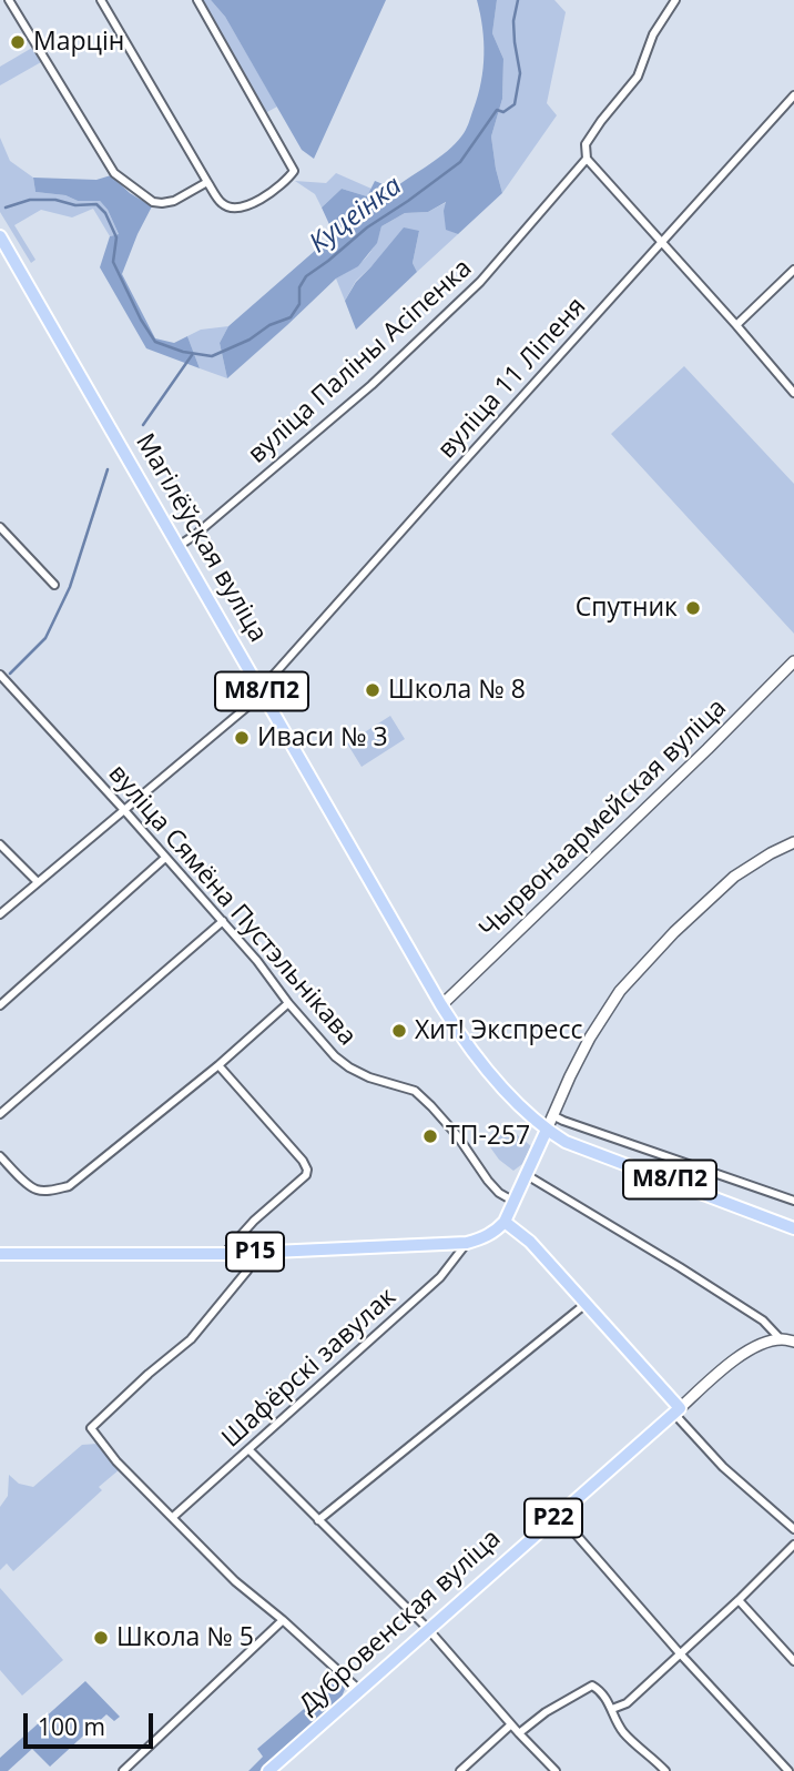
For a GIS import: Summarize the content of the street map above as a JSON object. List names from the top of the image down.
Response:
{
  "streets": {
    "main road": [
      "Магілёўская вуліца",
      "М8/П2",
      "Чырвонаармейская вуліца",
      "Р15",
      "Р22",
      "Дубровенская вуліца"
    ],
    "street": [
      "вуліца Паліны Асіпенка",
      "вуліца 11 Ліпеня",
      "вуліца Сямёна Пустэльнікава",
      "Шафёрскі завулак"
    ]
  },
  "crossings": [
    ["вуліца Паліны Асіпенка", "Магілёўская вуліца"],
    ["вуліца 11 Ліпеня", "Магілёўская вуліца"],
    ["вуліца 11 Ліпеня", "вуліца Сямёна Пустэльнікава"],
    ["Магілёўская вуліца", "М8/П2"],
    ["Магілёўская вуліца", "Чырвонаармейская вуліца"],
    ["Р15", "Шафёрскі завулак"]
  ],
  "water": ["Куцеінка"],
  "places": [
    "Марцін",
    "Спутник",
    "Школа № 8",
    "Иваси № 3",
    "Хит! Экспресс",
    "ТП-257",
    "Школа № 5"
  ],
  "scale_bar": "100 m"
}
